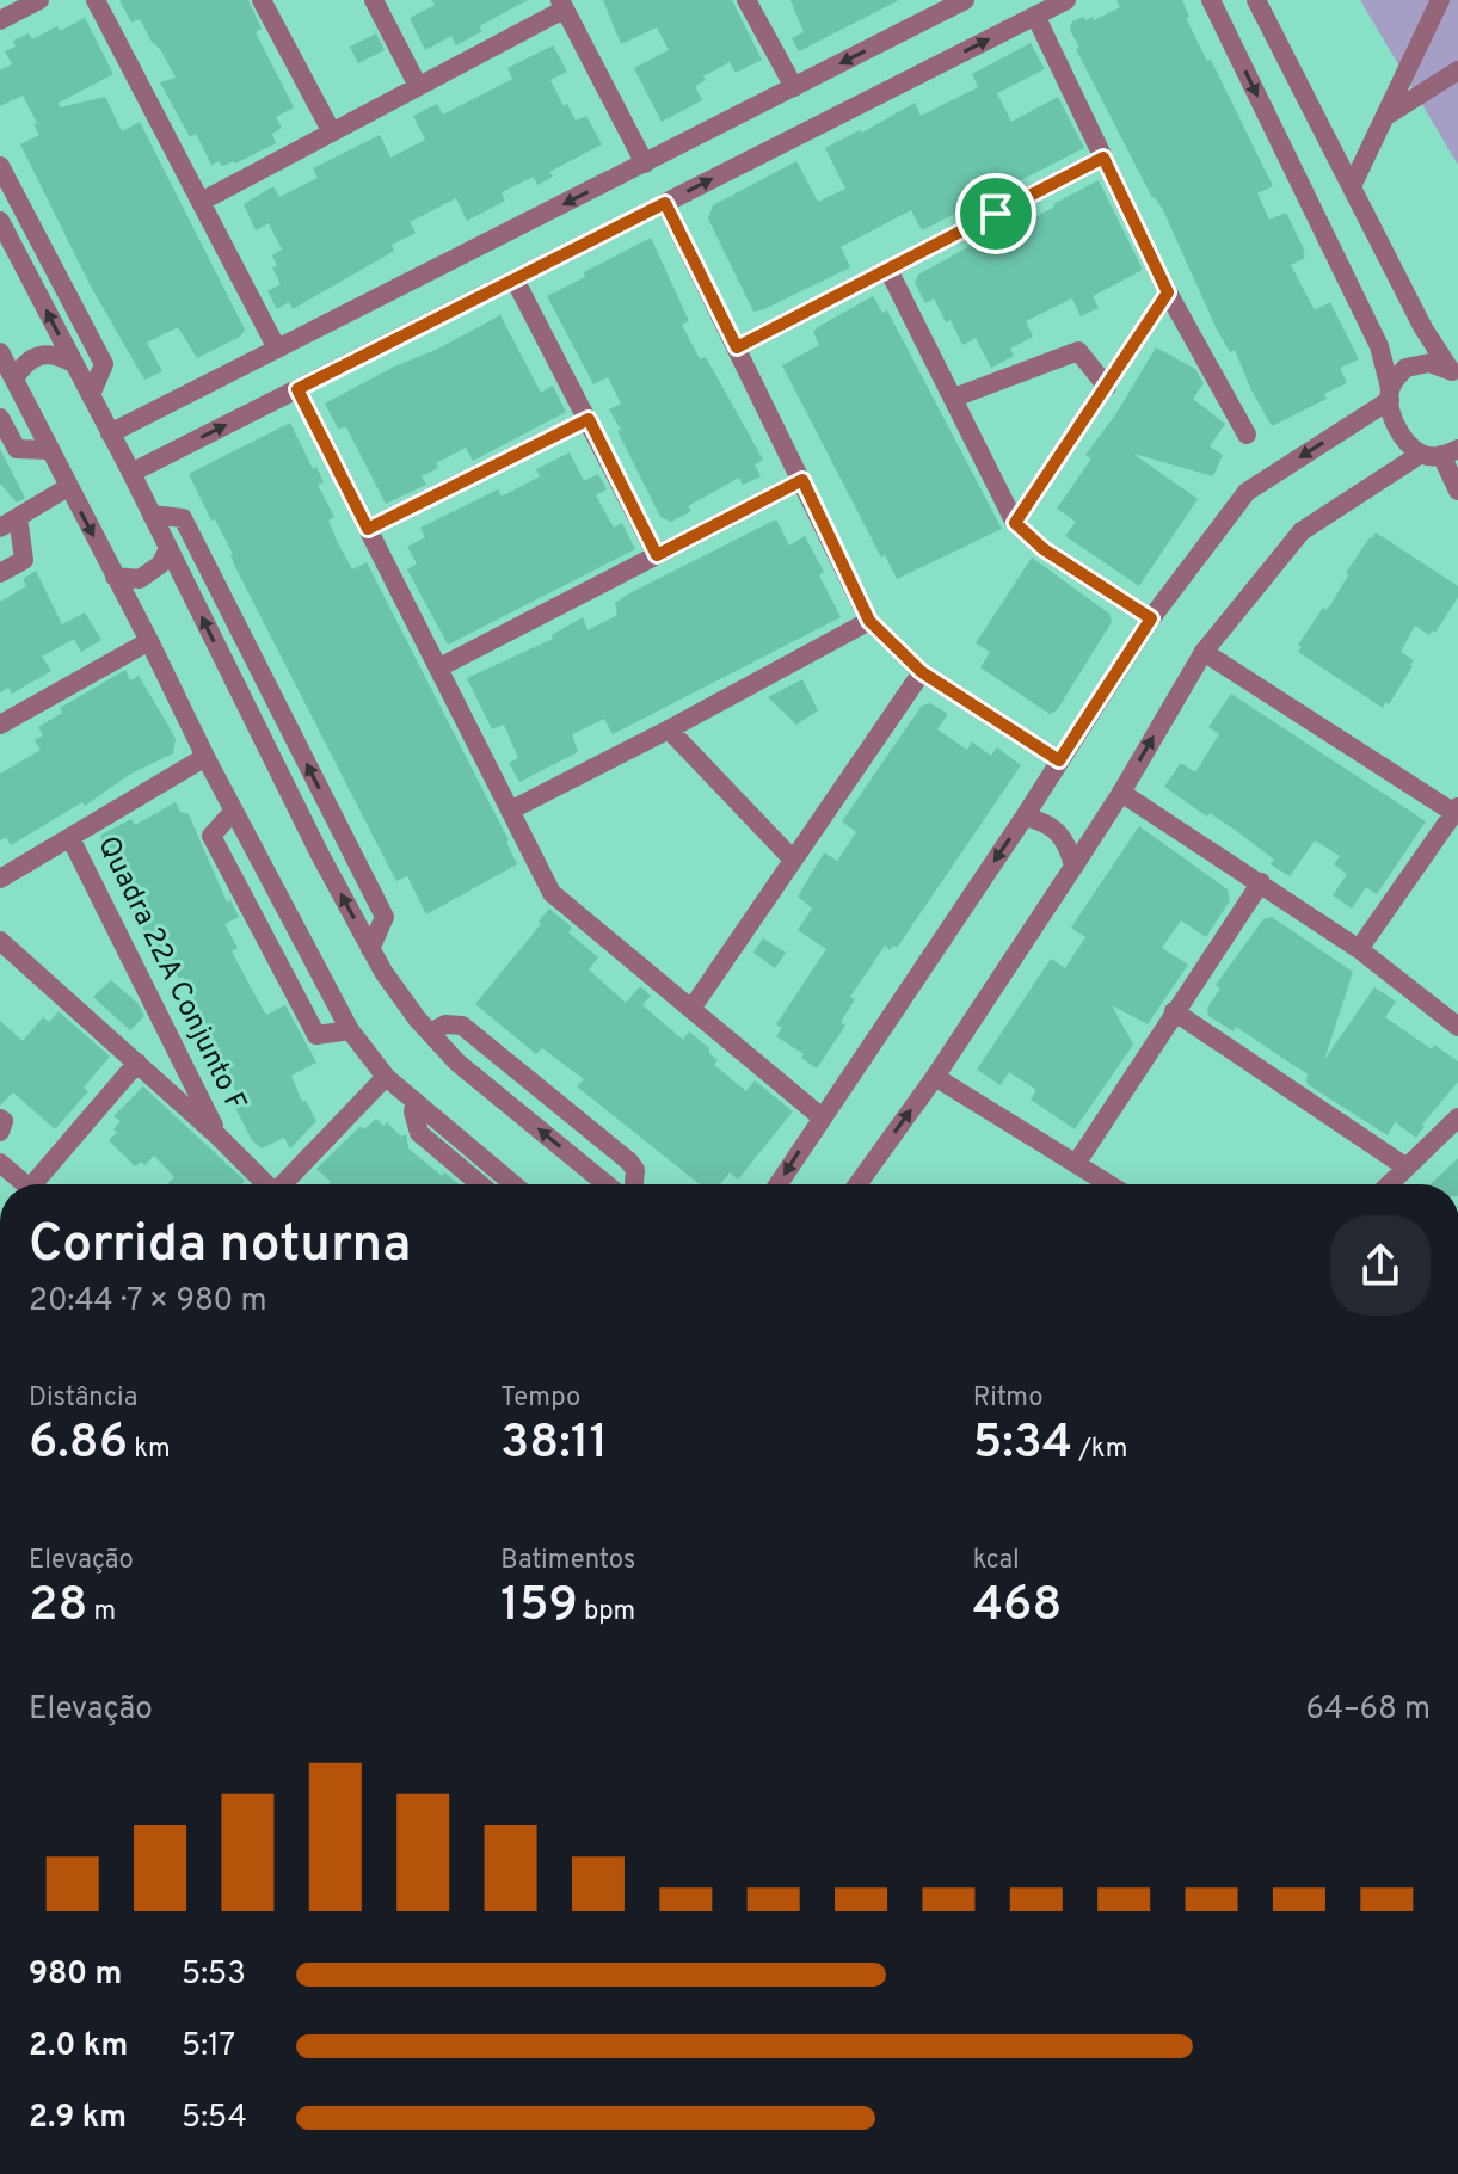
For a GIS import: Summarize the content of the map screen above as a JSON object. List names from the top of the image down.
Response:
{
  "streets": {
    "street": ["Quadra 22A Conjunto F"]
  },
  "page": {
    "heading": ["Corrida noturna", "20:44 · 7 × 980 m"],
    "stats": [
      ["Distância", "6.86 km"],
      ["Tempo", "38:11"],
      ["Ritmo", "5:34 /km"],
      ["Elevação", "28 m"],
      ["Batimentos", "159 bpm"],
      ["kcal", "468"]
    ],
    "chart": ["Elevação", "64–68 m"],
    "list": [
      {
        "name": "980 m",
        "note": "5:53"
      },
      {
        "name": "2.0 km",
        "note": "5:17"
      },
      {
        "name": "2.9 km",
        "note": "5:54"
      }
    ]
  }
}
